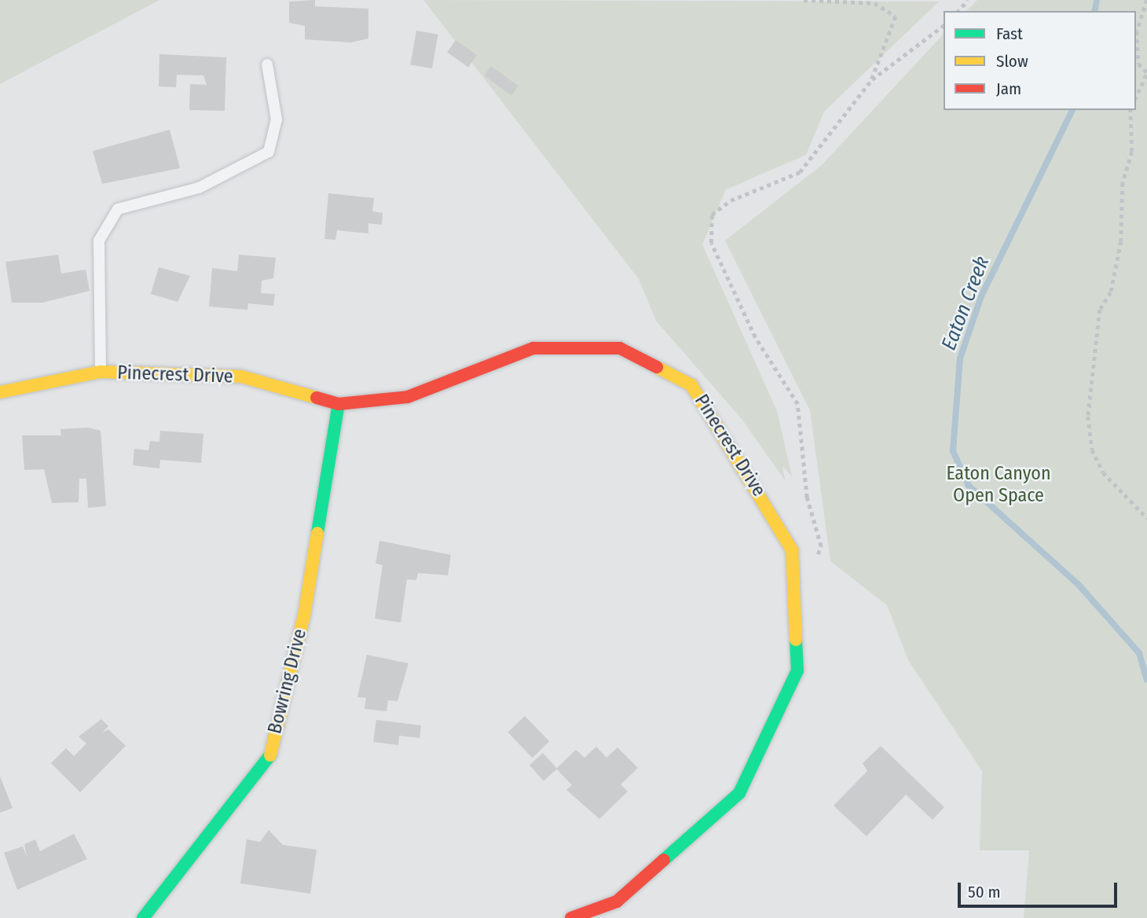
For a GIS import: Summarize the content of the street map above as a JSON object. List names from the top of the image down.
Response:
{
  "streets": {
    "street": ["Pinecrest Drive", "Bowring Drive"]
  },
  "crossings": [
    ["Pinecrest Drive", "Bowring Drive"]
  ],
  "water": ["Eaton Creek"],
  "parks": ["Eaton Canyon Open Space"],
  "legend": ["Fast", "Slow", "Jam"],
  "scale_bar": "50 m"
}
